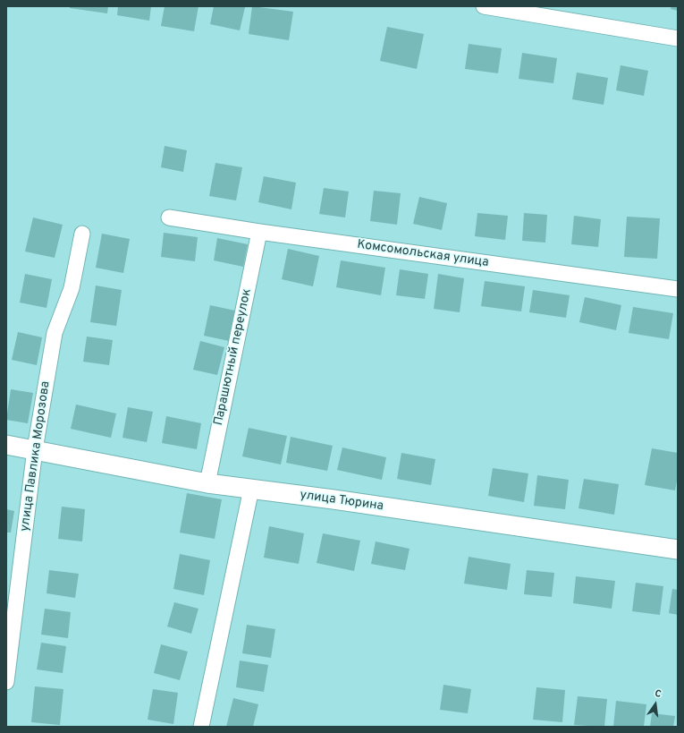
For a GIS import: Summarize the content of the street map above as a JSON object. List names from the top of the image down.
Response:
{
  "streets": {
    "street": [
      "Комсомольская улица",
      "Парашютный переулок",
      "улица Павлика Морозова",
      "улица Тюрина"
    ]
  },
  "crossings": [
    ["Комсомольская улица", "Парашютный переулок"],
    ["Парашютный переулок", "улица Тюрина"],
    ["улица Павлика Морозова", "улица Тюрина"]
  ],
  "north": "top"
}
